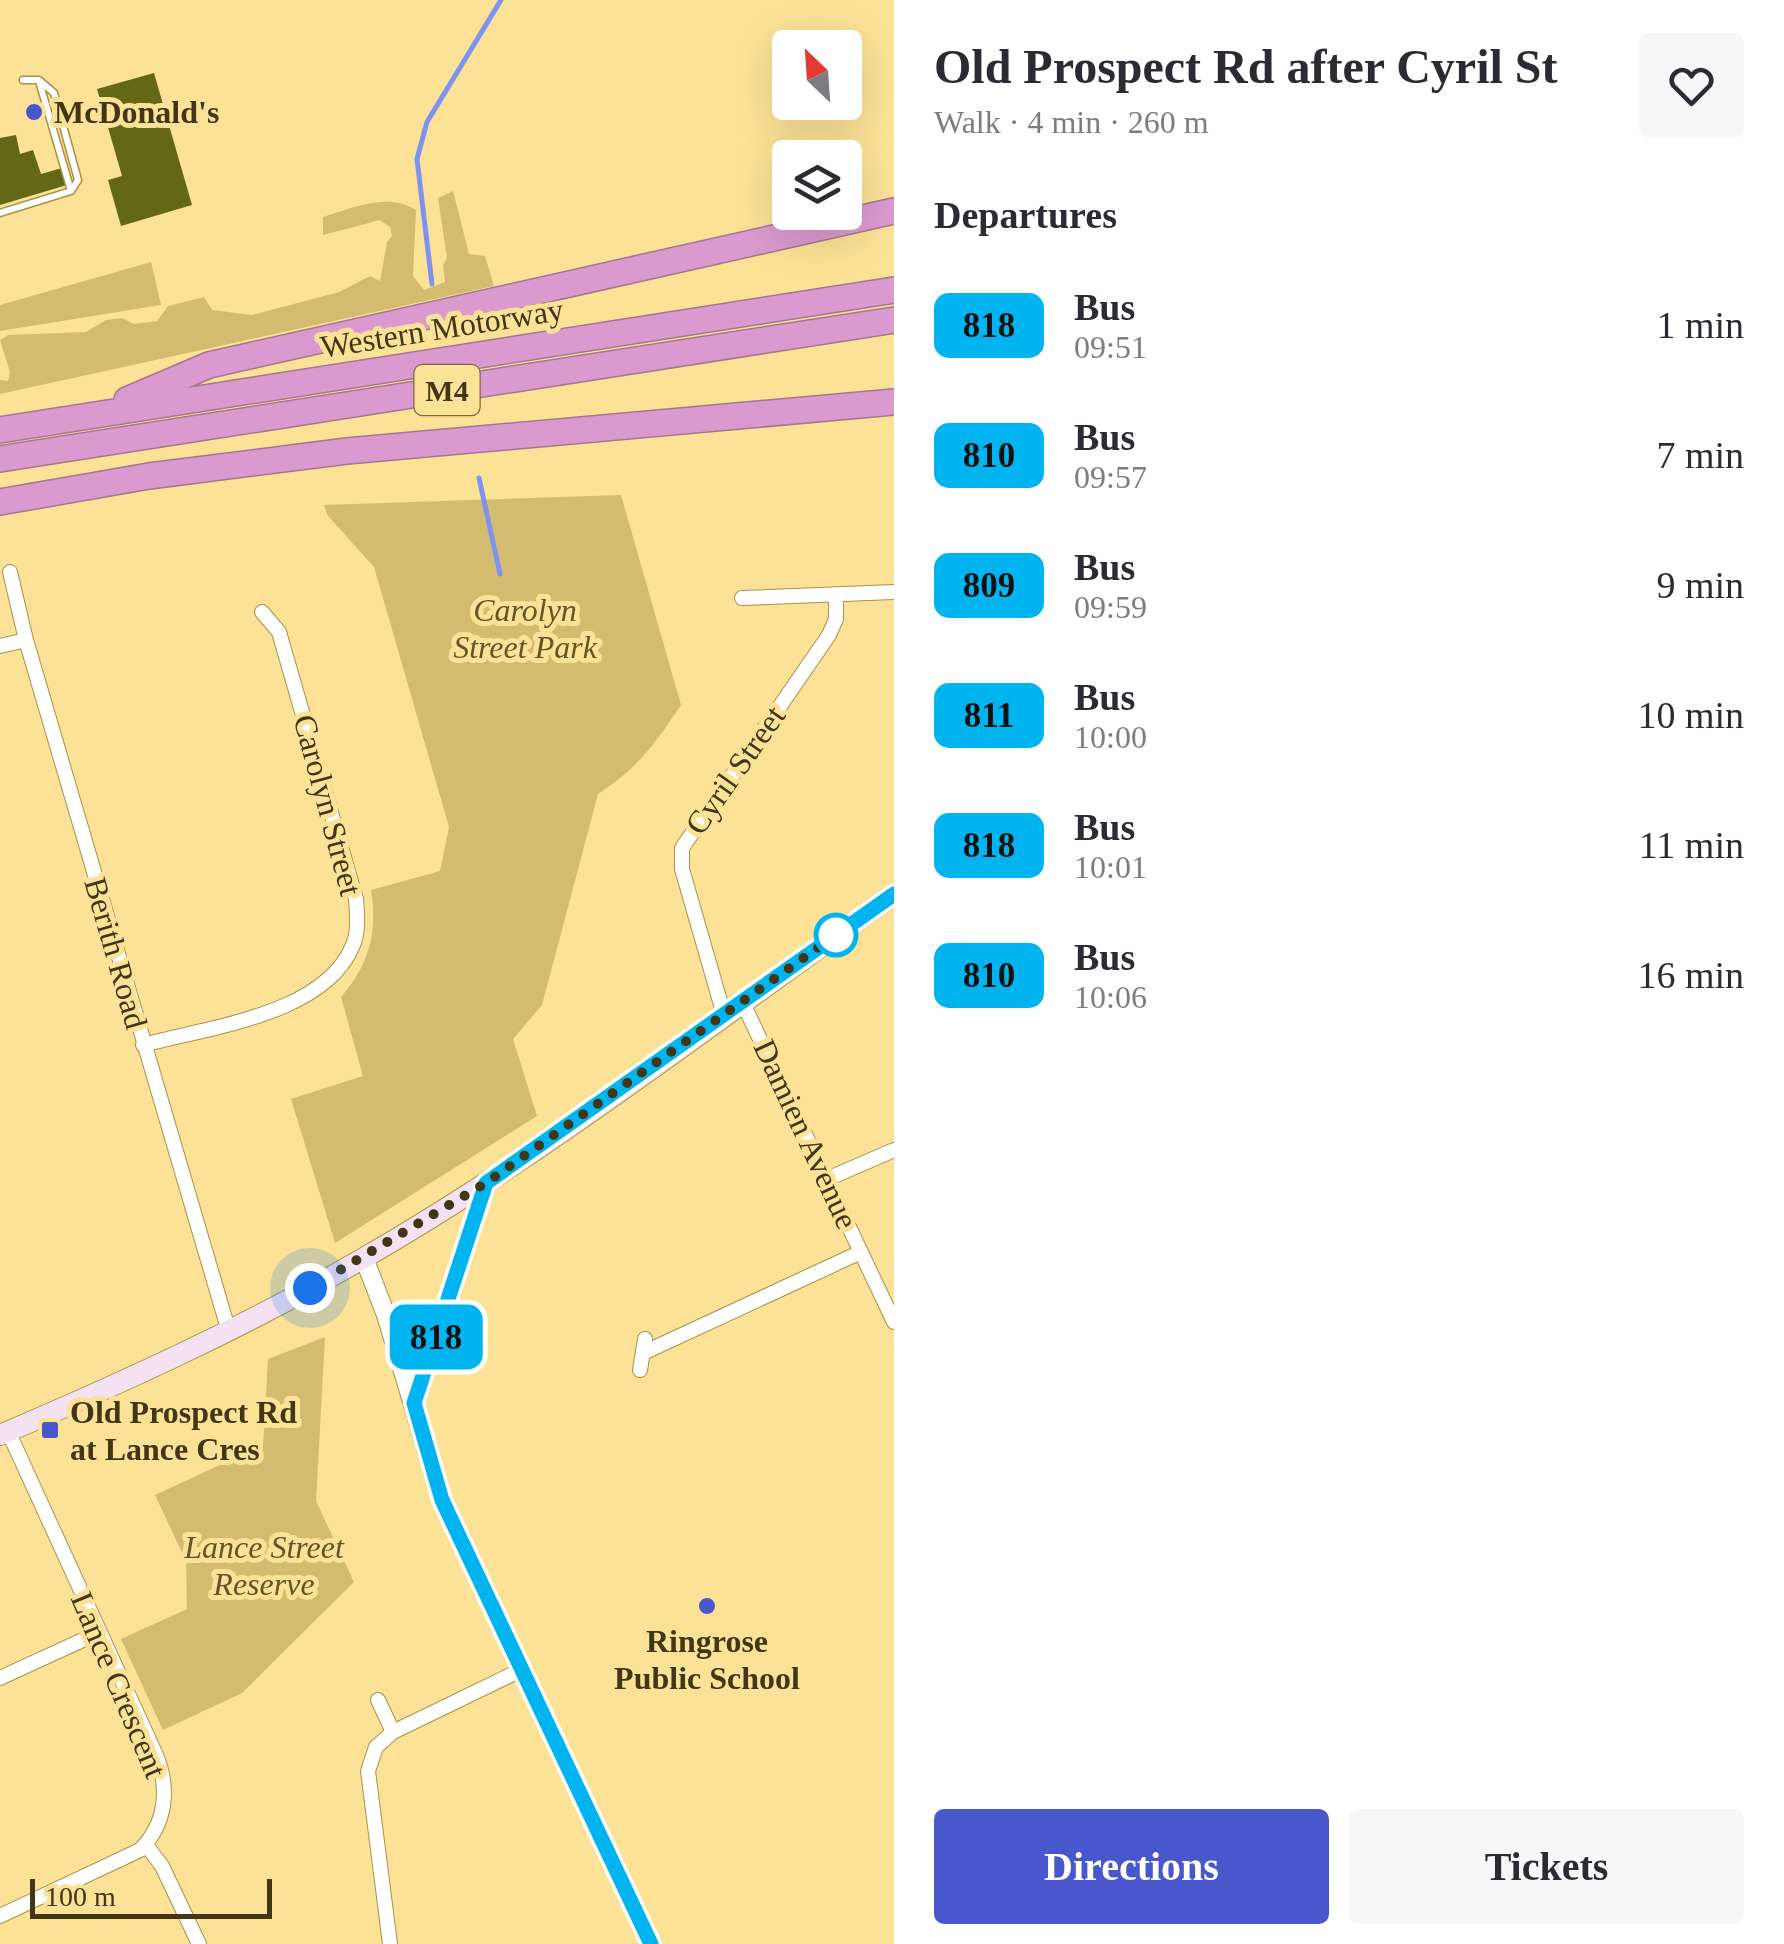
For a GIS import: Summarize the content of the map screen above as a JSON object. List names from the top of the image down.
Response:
{
  "streets": {
    "highway": ["Western Motorway", "M4"],
    "street": [
      "Cyril Street",
      "Carolyn Street",
      "Berith Road",
      "Damien Avenue",
      "Lance Crescent"
    ]
  },
  "crossings": [
    ["Carolyn Street", "Berith Road"]
  ],
  "parks": ["Carolyn Street Park", "Lance Street Reserve"],
  "places": {
    "other": ["McDonald's", "Ringrose Public School"],
    "transit": ["Old Prospect Rd at Lance Cres"]
  },
  "lines": ["bus line 818"],
  "scale_bar": "100 m",
  "north": "top left",
  "page": {
    "on_map": "818",
    "heading": [
      ["Old Prospect Rd after Cyril St", "Walk · 4 min · 260 m"],
      "Departures"
    ],
    "list": [
      {
        "mark": "818",
        "name": "Bus",
        "note": "09:51",
        "value": "1 min"
      },
      {
        "mark": "810",
        "name": "Bus",
        "note": "09:57",
        "value": "7 min"
      },
      {
        "mark": "809",
        "name": "Bus",
        "note": "09:59",
        "value": "9 min"
      },
      {
        "mark": "811",
        "name": "Bus",
        "note": "10:00",
        "value": "10 min"
      },
      {
        "mark": "818",
        "name": "Bus",
        "note": "10:01",
        "value": "11 min"
      },
      {
        "mark": "810",
        "name": "Bus",
        "note": "10:06",
        "value": "16 min"
      }
    ],
    "buttons": ["Directions", "Tickets"],
    "scale": "100 m"
  }
}
